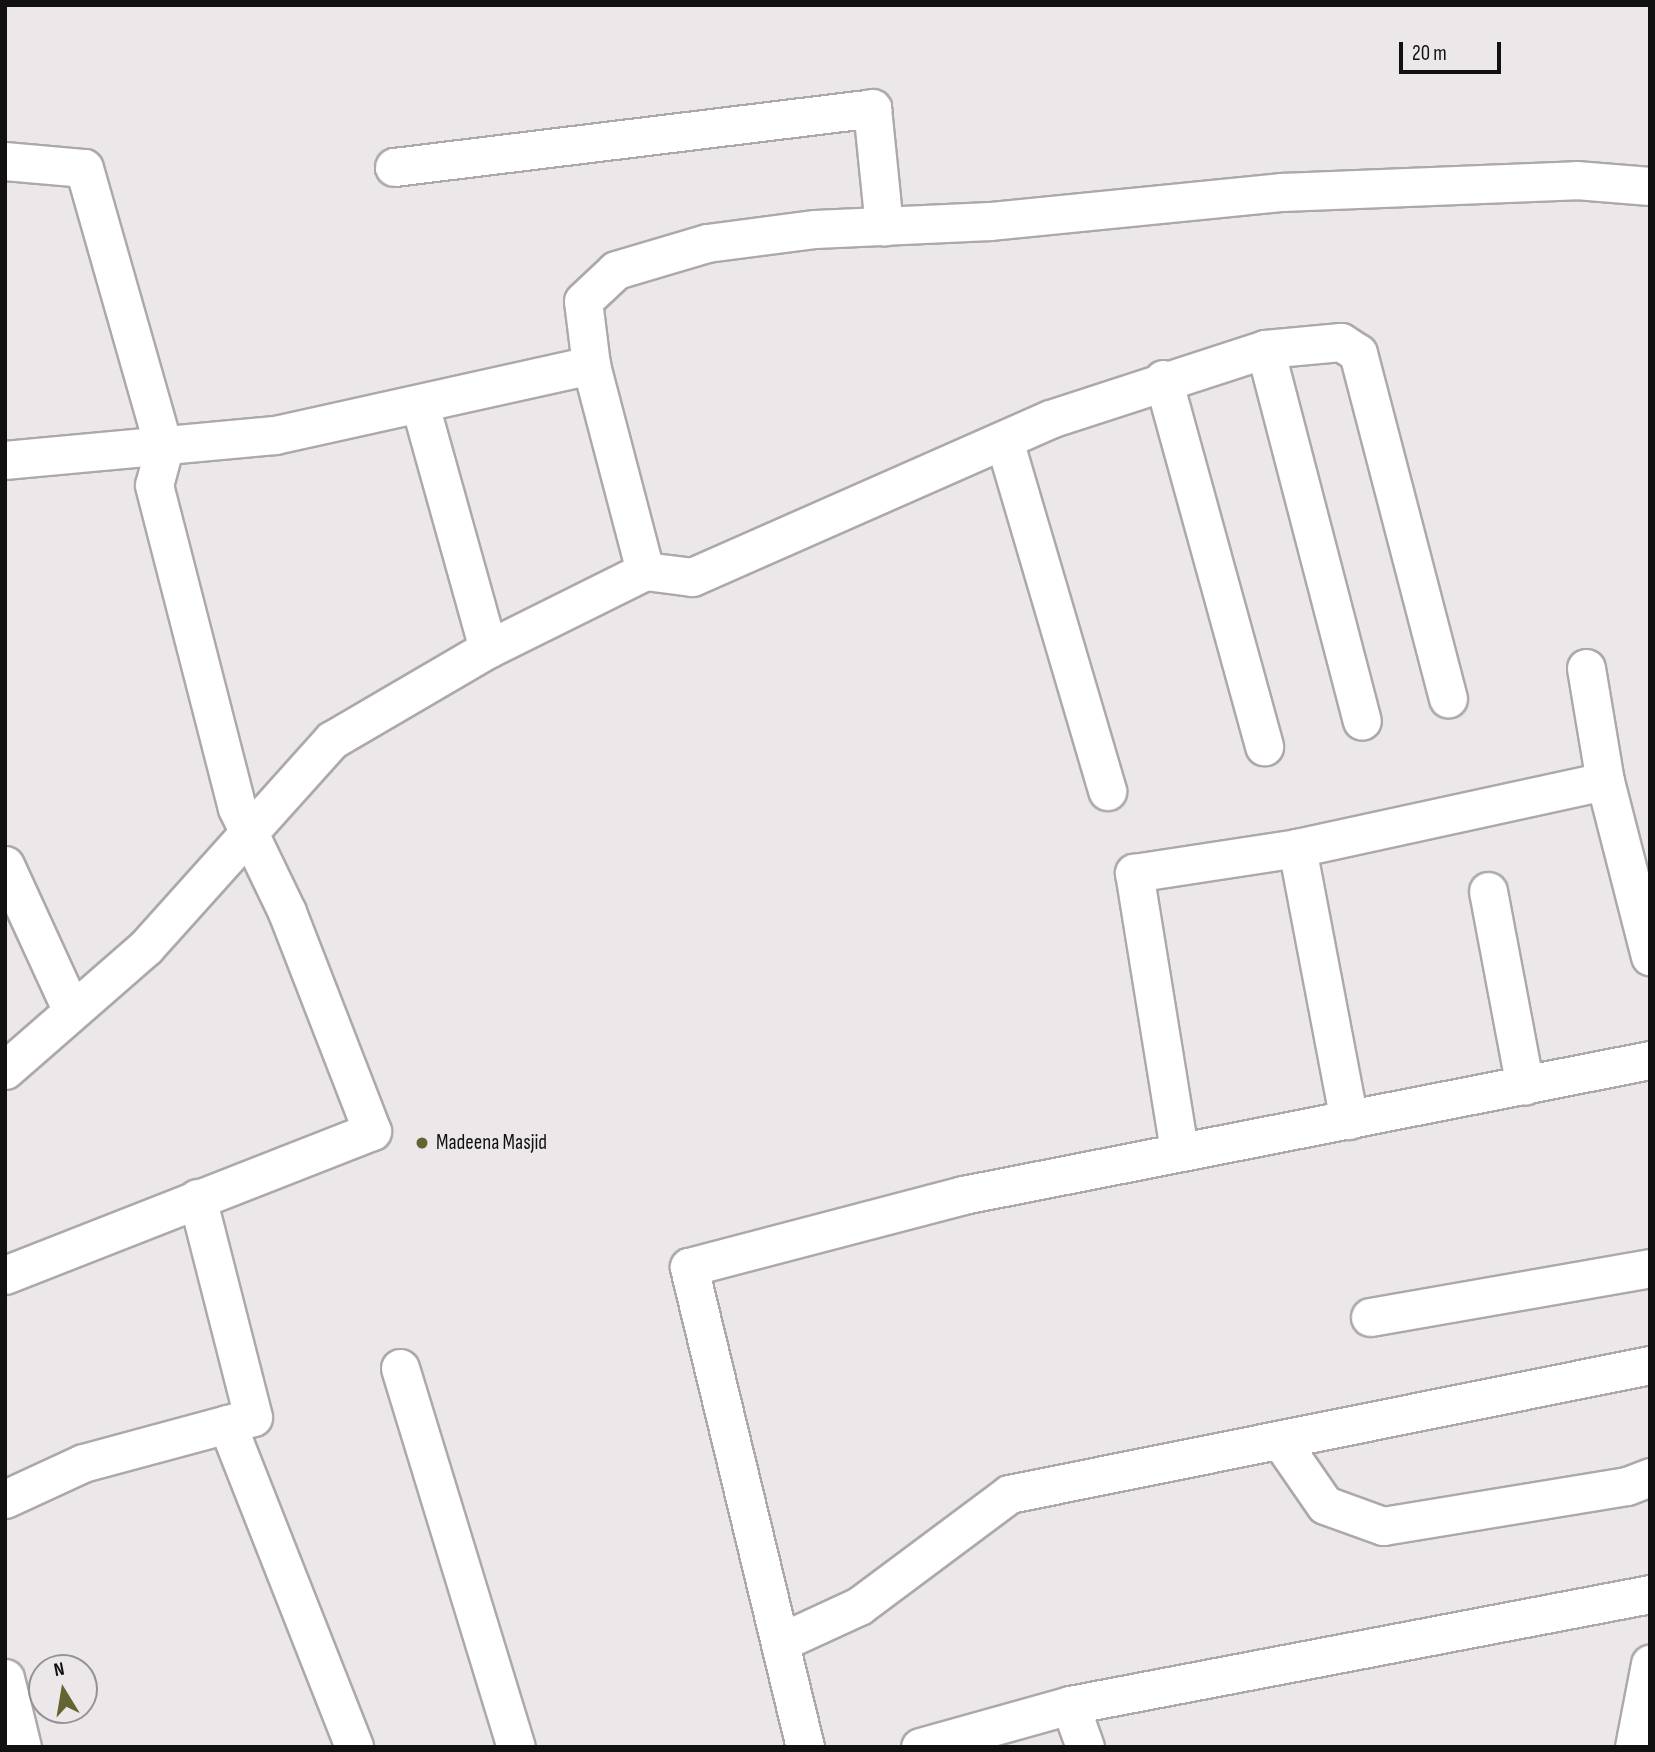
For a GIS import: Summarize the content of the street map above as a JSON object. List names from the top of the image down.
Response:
{
  "places": ["Madeena Masjid"],
  "scale_bar": "20 m",
  "north": "top"
}
